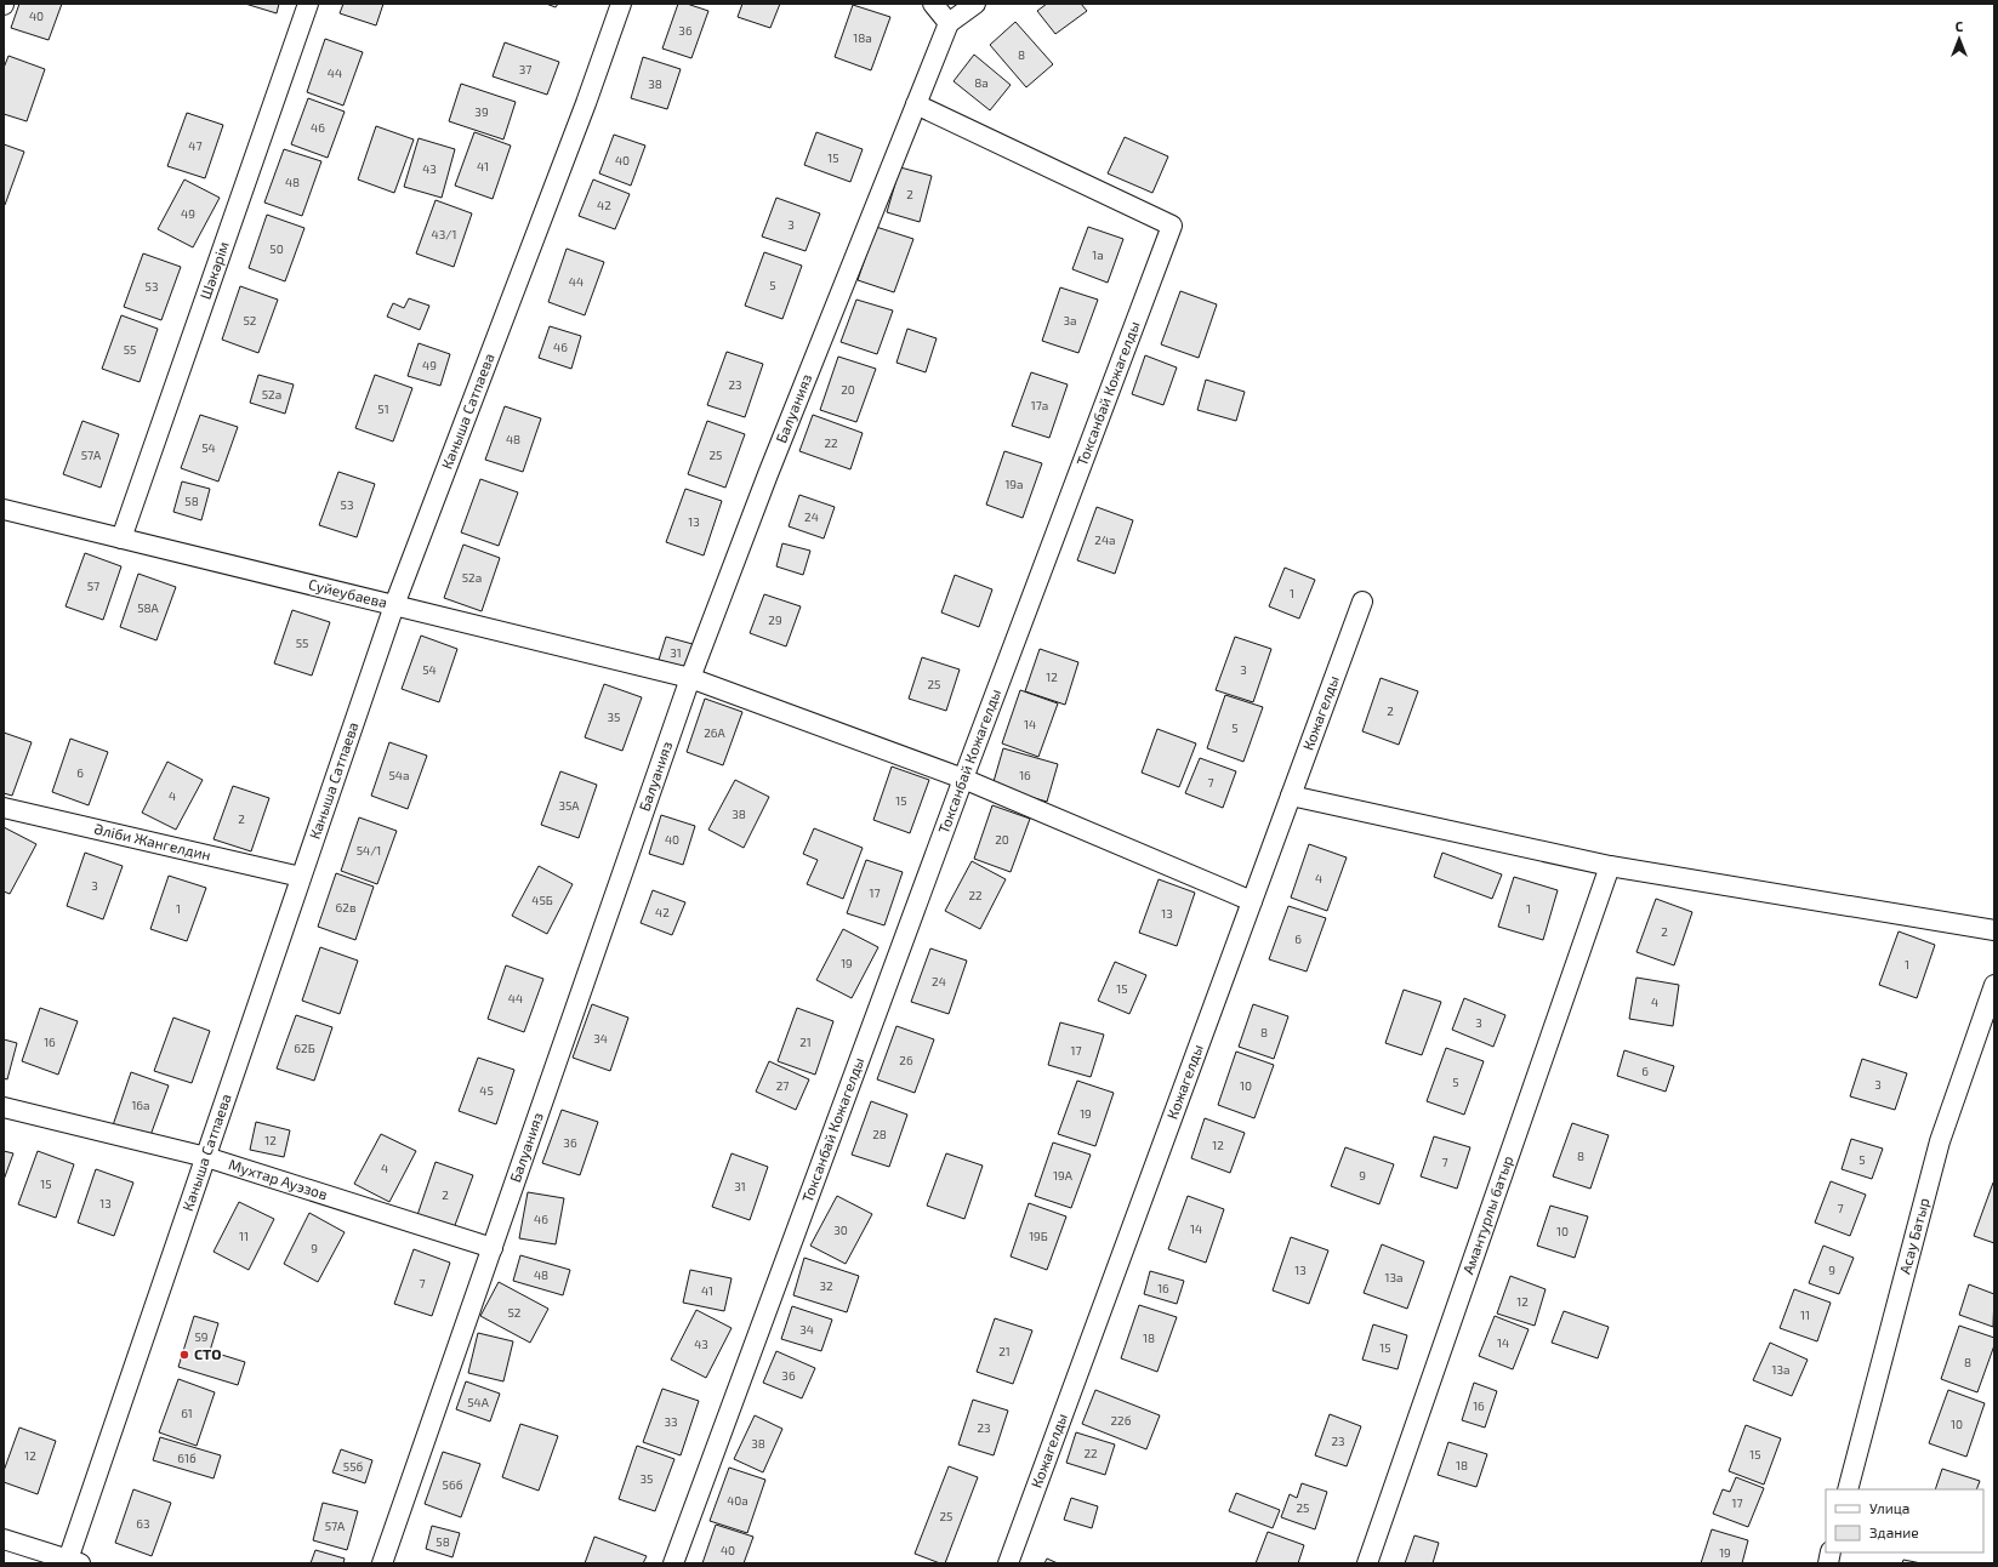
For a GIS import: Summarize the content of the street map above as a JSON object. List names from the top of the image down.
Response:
{
  "streets": {
    "street": [
      "Шәкәрім",
      "Токсанбай Кожагелды",
      "Балуанияз",
      "Каныша Сатпаева",
      "Суйеубаева",
      "Кожагелды",
      "Әліби Жангелдин",
      "Мухтар Ауэзов",
      "Амантурлы батыр",
      "Асау Батыр"
    ]
  },
  "crossings": [
    ["Шәкәрім", "Суйеубаева"],
    ["Токсанбай Кожагелды", "Балуанияз"],
    ["Токсанбай Кожагелды", "Суйеубаева"],
    ["Балуанияз", "Суйеубаева"],
    ["Балуанияз", "Мухтар Ауэзов"],
    ["Каныша Сатпаева", "Суйеубаева"],
    ["Каныша Сатпаева", "Әліби Жангелдин"],
    ["Каныша Сатпаева", "Мухтар Ауэзов"],
    ["Суйеубаева", "Кожагелды"]
  ],
  "places": ["CTO"],
  "house_numbers": [
    "40",
    "36",
    "18а",
    "8",
    "37",
    "44",
    "8а",
    "38",
    "39",
    "46",
    "47",
    "15",
    "40",
    "41",
    "43",
    "48",
    "2",
    "42",
    "49",
    "3",
    "43/1",
    "50",
    "1а",
    "44",
    "5",
    "53",
    "52",
    "3а",
    "46",
    "55",
    "49",
    "23",
    "20",
    "52а",
    "17а",
    "51",
    "48",
    "22",
    "54",
    "57А",
    "25",
    "19а",
    "58",
    "53",
    "24",
    "13",
    "24а",
    "52а",
    "57",
    "1",
    "58А",
    "29",
    "55",
    "31",
    "54",
    "3",
    "12",
    "25",
    "2",
    "35",
    "14",
    "5",
    "26А",
    "6",
    "54а",
    "16",
    "7",
    "4",
    "15",
    "35А",
    "38",
    "2",
    "40",
    "20",
    "54/1",
    "4",
    "3",
    "17",
    "22",
    "45Б",
    "62в",
    "1",
    "1",
    "42",
    "13",
    "2",
    "6",
    "19",
    "1",
    "24",
    "15",
    "44",
    "4",
    "3",
    "8",
    "34",
    "16",
    "21",
    "62Б",
    "17",
    "26",
    "6",
    "5",
    "3",
    "27",
    "10",
    "45",
    "16а",
    "19",
    "28",
    "12",
    "36",
    "12",
    "8",
    "5",
    "7",
    "4",
    "19А",
    "9",
    "15",
    "31",
    "2",
    "13",
    "7",
    "46",
    "14",
    "30",
    "10",
    "11",
    "19Б",
    "9",
    "13",
    "9",
    "48",
    "13а",
    "7",
    "32",
    "16",
    "41",
    "12",
    "52",
    "11",
    "34",
    "59",
    "18",
    "14",
    "43",
    "15",
    "21",
    "8",
    "13а",
    "36",
    "54А",
    "16",
    "61",
    "22б",
    "33",
    "10",
    "23",
    "23",
    "38",
    "22",
    "15",
    "12",
    "61б",
    "18",
    "55б",
    "35",
    "56б",
    "40а",
    "17",
    "25",
    "25",
    "63",
    "57А",
    "58",
    "40",
    "19"
  ],
  "legend": ["Улица", "Здание"],
  "north": "top"
}
